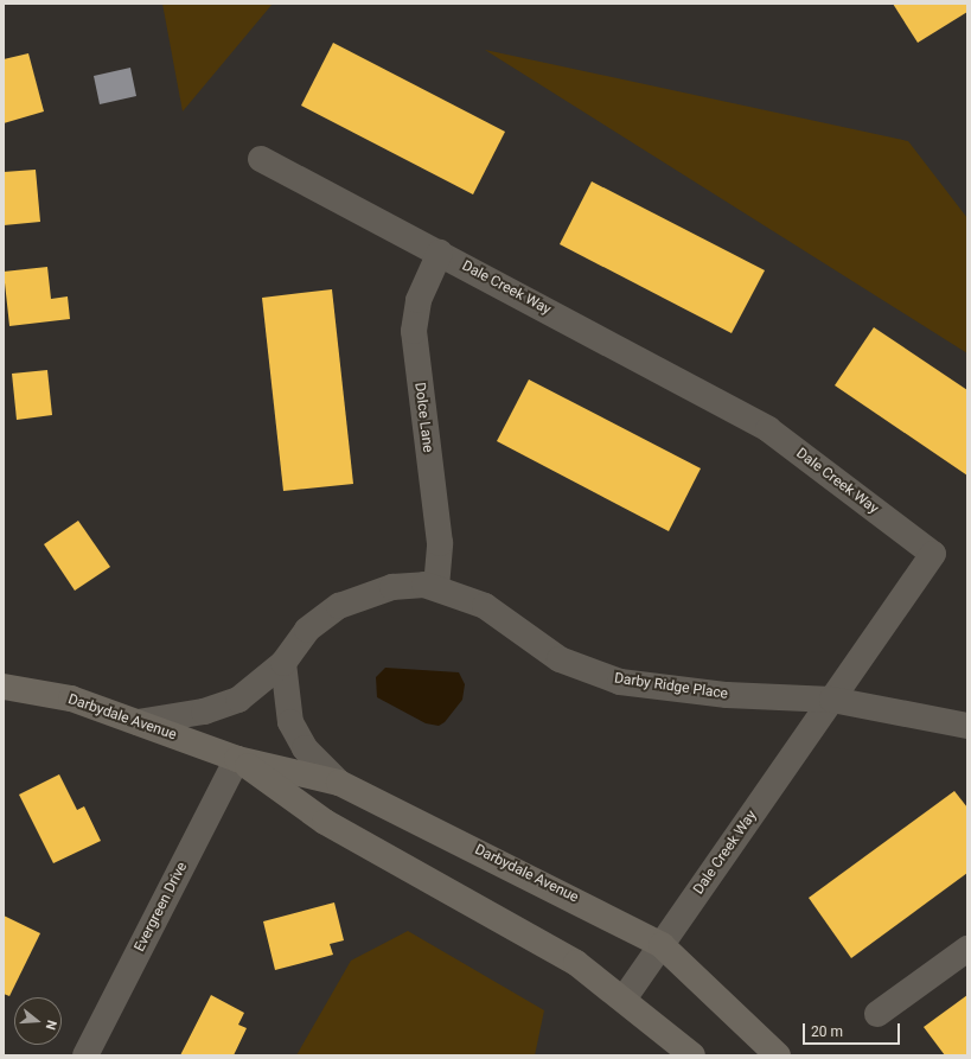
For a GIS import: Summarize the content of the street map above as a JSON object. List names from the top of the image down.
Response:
{
  "streets": {
    "street": [
      "Dale Creek Way",
      "Dolce Lane",
      "Darby Ridge Place",
      "Darbydale Avenue",
      "Evergreen Drive"
    ]
  },
  "crossings": [
    ["Dale Creek Way", "Dolce Lane"],
    ["Dale Creek Way", "Darby Ridge Place"],
    ["Dale Creek Way", "Darbydale Avenue"],
    ["Dolce Lane", "Darby Ridge Place"],
    ["Darby Ridge Place", "Darbydale Avenue"],
    ["Darbydale Avenue", "Evergreen Drive"]
  ],
  "scale_bar": "20 m",
  "north": "right"
}
